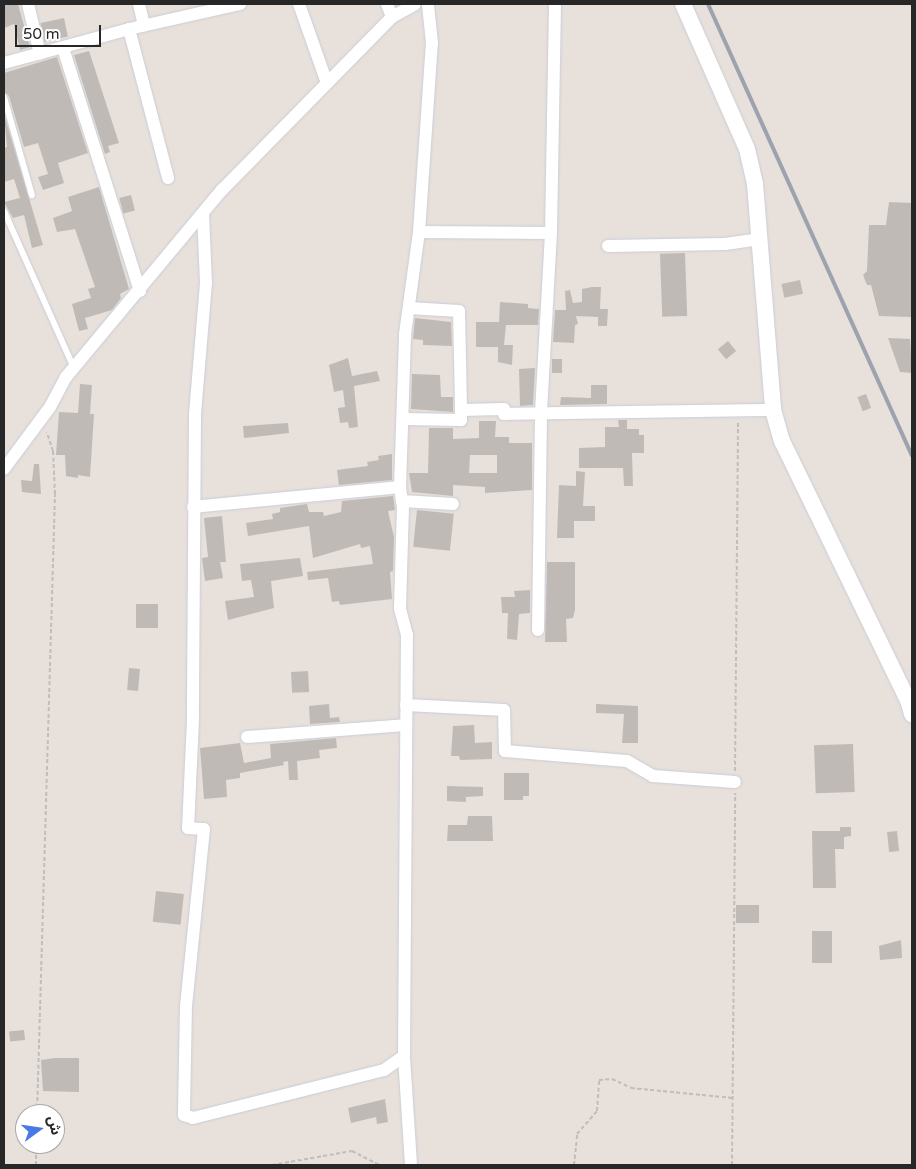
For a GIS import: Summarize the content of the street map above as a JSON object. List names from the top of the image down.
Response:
{
  "scale_bar": "50 m",
  "north": "right"
}
